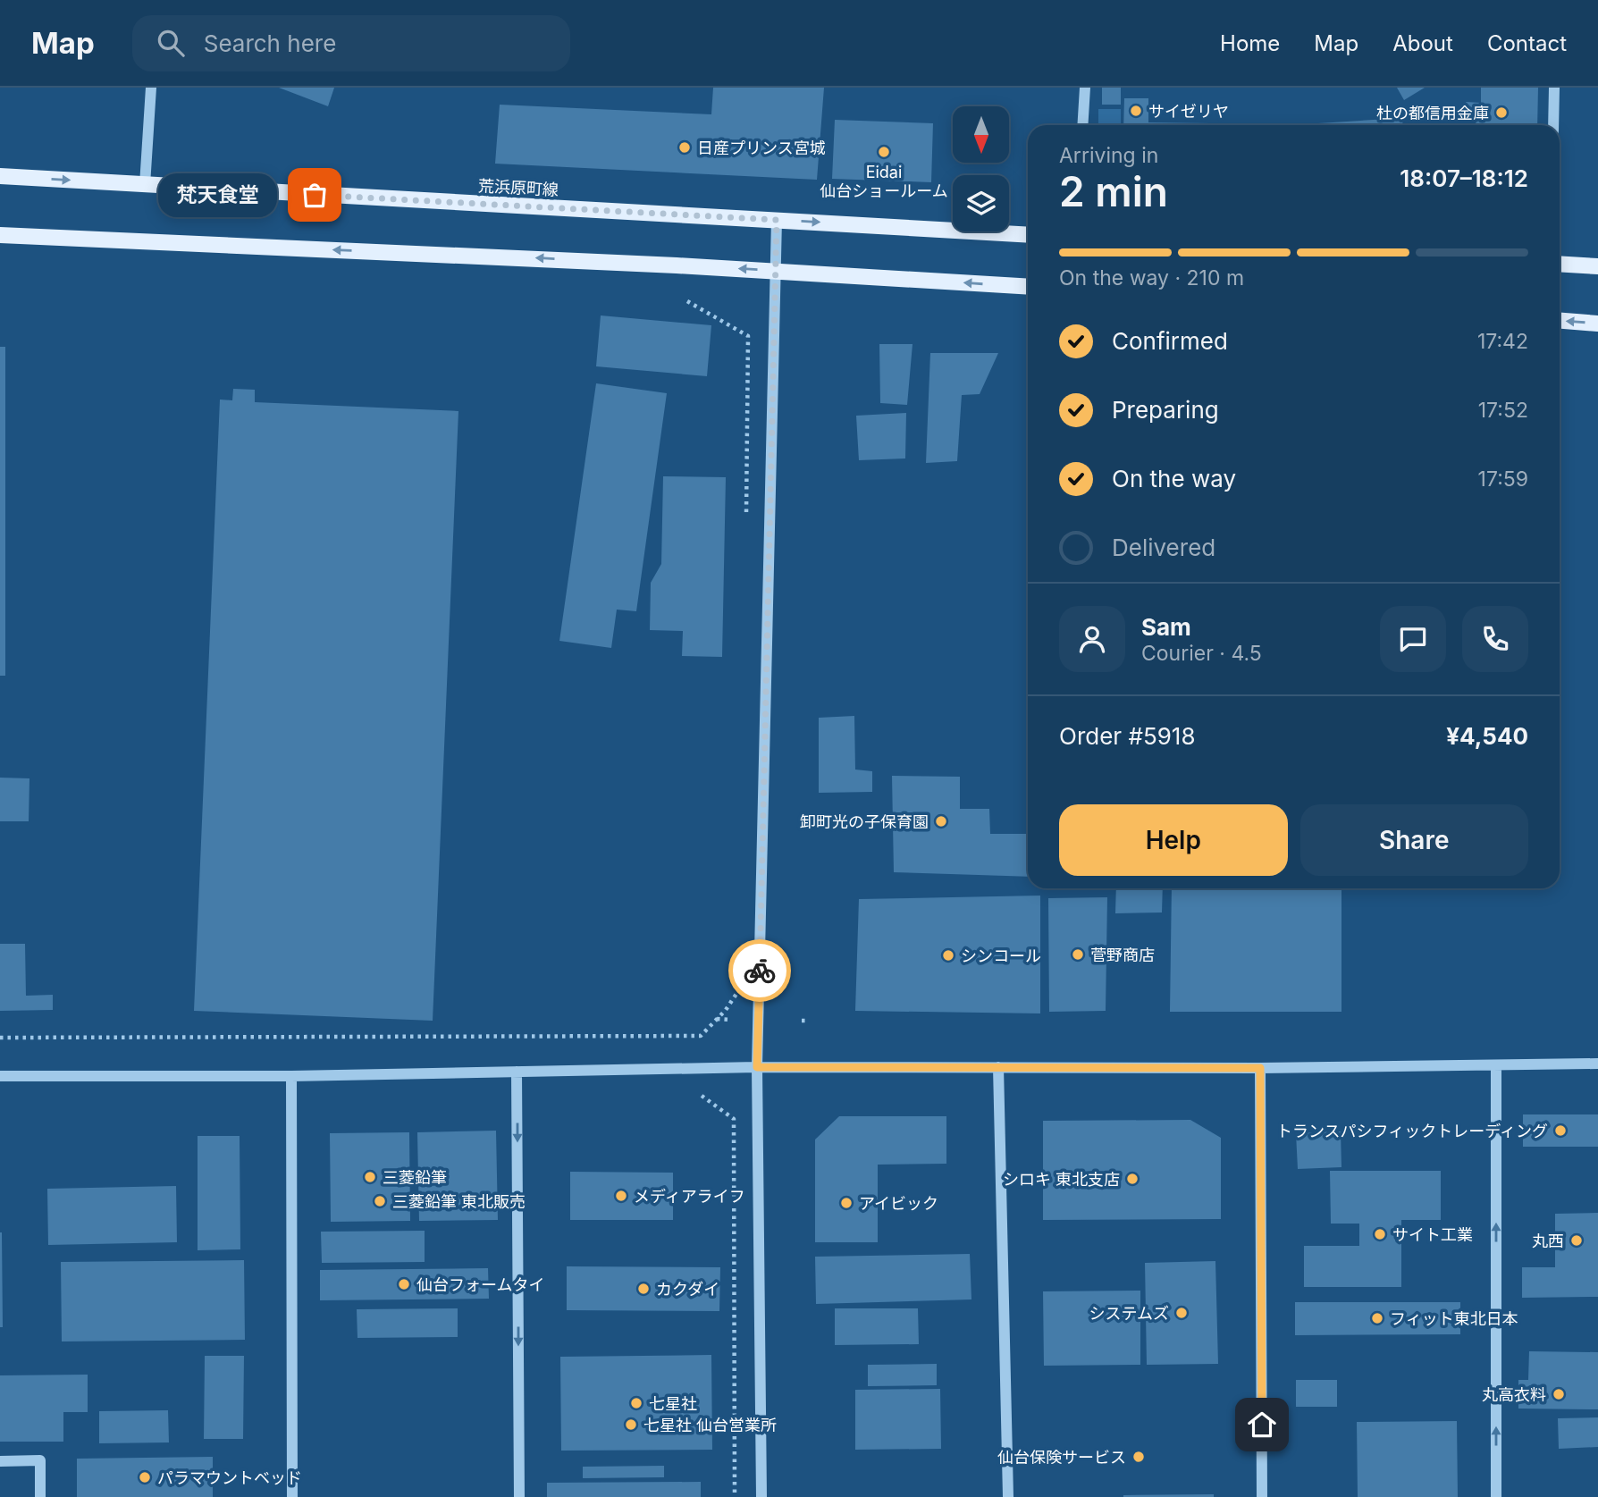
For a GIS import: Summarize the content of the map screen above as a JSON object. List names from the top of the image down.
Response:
{
  "streets": {
    "main road": ["荒浜原町線"]
  },
  "places": [
    "サイゼリヤ",
    "杜の都信用金庫",
    "日産プリンス宮城",
    "Eidai 仙台ショールーム",
    "梵天食堂",
    "卸町光の子保育園",
    "菅野商店",
    "シンコール",
    "トランスパシフィックトレーディング",
    "三菱鉛筆",
    "シロキ 東北支店",
    "メディアライフ",
    "三菱鉛筆 東北販売",
    "アイビック",
    "サイト工業",
    "丸西",
    "仙台フォームタイ",
    "カクダイ",
    "システムズ",
    "フィット東北日本",
    "丸高衣料",
    "七星社",
    "七星社 仙台営業所",
    "仙台保険サービス",
    "パラマウントベッド"
  ],
  "north": "bottom",
  "page": {
    "header": "Map",
    "search": "Search here",
    "nav": [
      "Home",
      "Map",
      "About",
      "Contact"
    ],
    "heading": ["2 min", "Arriving in", "18:07–18:12"],
    "panel": [
      "Sam",
      "Courier · 4.5",
      "Order #5918",
      "¥4,540"
    ],
    "bubble": "梵天食堂",
    "bar": "On the way · 210 m",
    "list": [
      ["Confirmed", "17:42"],
      ["Preparing", "17:52"],
      ["On the way", "17:59"],
      "Delivered"
    ],
    "buttons": ["Help", "Share"]
  }
}
